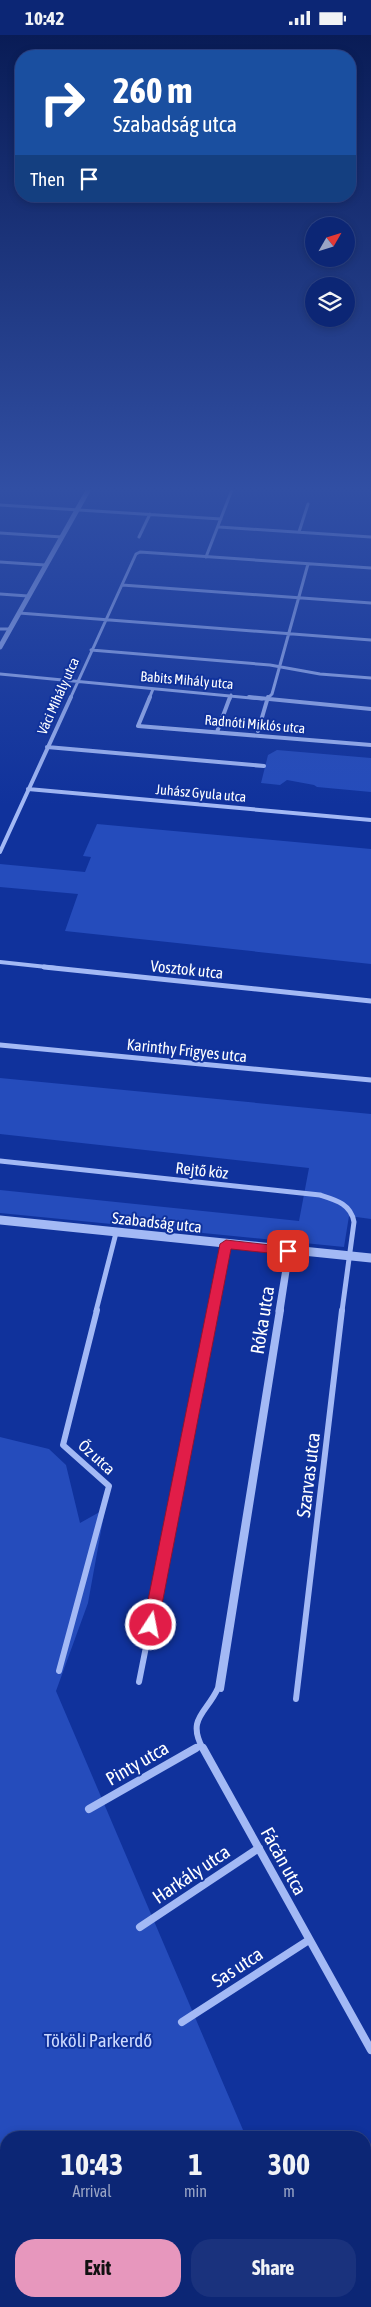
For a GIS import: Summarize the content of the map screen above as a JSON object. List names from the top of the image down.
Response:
{
  "streets": {
    "street": [
      "Babits Mihály utca",
      "Váci Mihály utca",
      "Radnóti Miklós utca",
      "Juhász Gyula utca",
      "Vosztok utca",
      "Karinthy Frigyes utca",
      "Rejtő köz",
      "Szabadság utca",
      "Róka utca",
      "Őz utca",
      "Szarvas utca",
      "Pinty utca",
      "Fácán utca",
      "Harkály utca",
      "Sas utca"
    ]
  },
  "crossings": [
    ["Babits Mihály utca", "Váci Mihály utca"],
    ["Babits Mihály utca", "Radnóti Miklós utca"],
    ["Váci Mihály utca", "Juhász Gyula utca"],
    ["Rejtő köz", "Szabadság utca"],
    ["Rejtő köz", "Szarvas utca"],
    ["Szabadság utca", "Róka utca"],
    ["Szabadság utca", "Őz utca"],
    ["Szabadság utca", "Szarvas utca"],
    ["Róka utca", "Fácán utca"],
    ["Pinty utca", "Fácán utca"],
    ["Fácán utca", "Harkály utca"],
    ["Fácán utca", "Sas utca"]
  ],
  "parks": ["Tököli Parkerdő"],
  "north": "top right",
  "page": {
    "status": "10:42",
    "turn": ["260 m", "Szabadság utca"],
    "then": "Then",
    "eta": [
      "10:43",
      "Arrival",
      "1",
      "min",
      "300",
      "m"
    ],
    "buttons": ["Exit", "Share"]
  }
}
